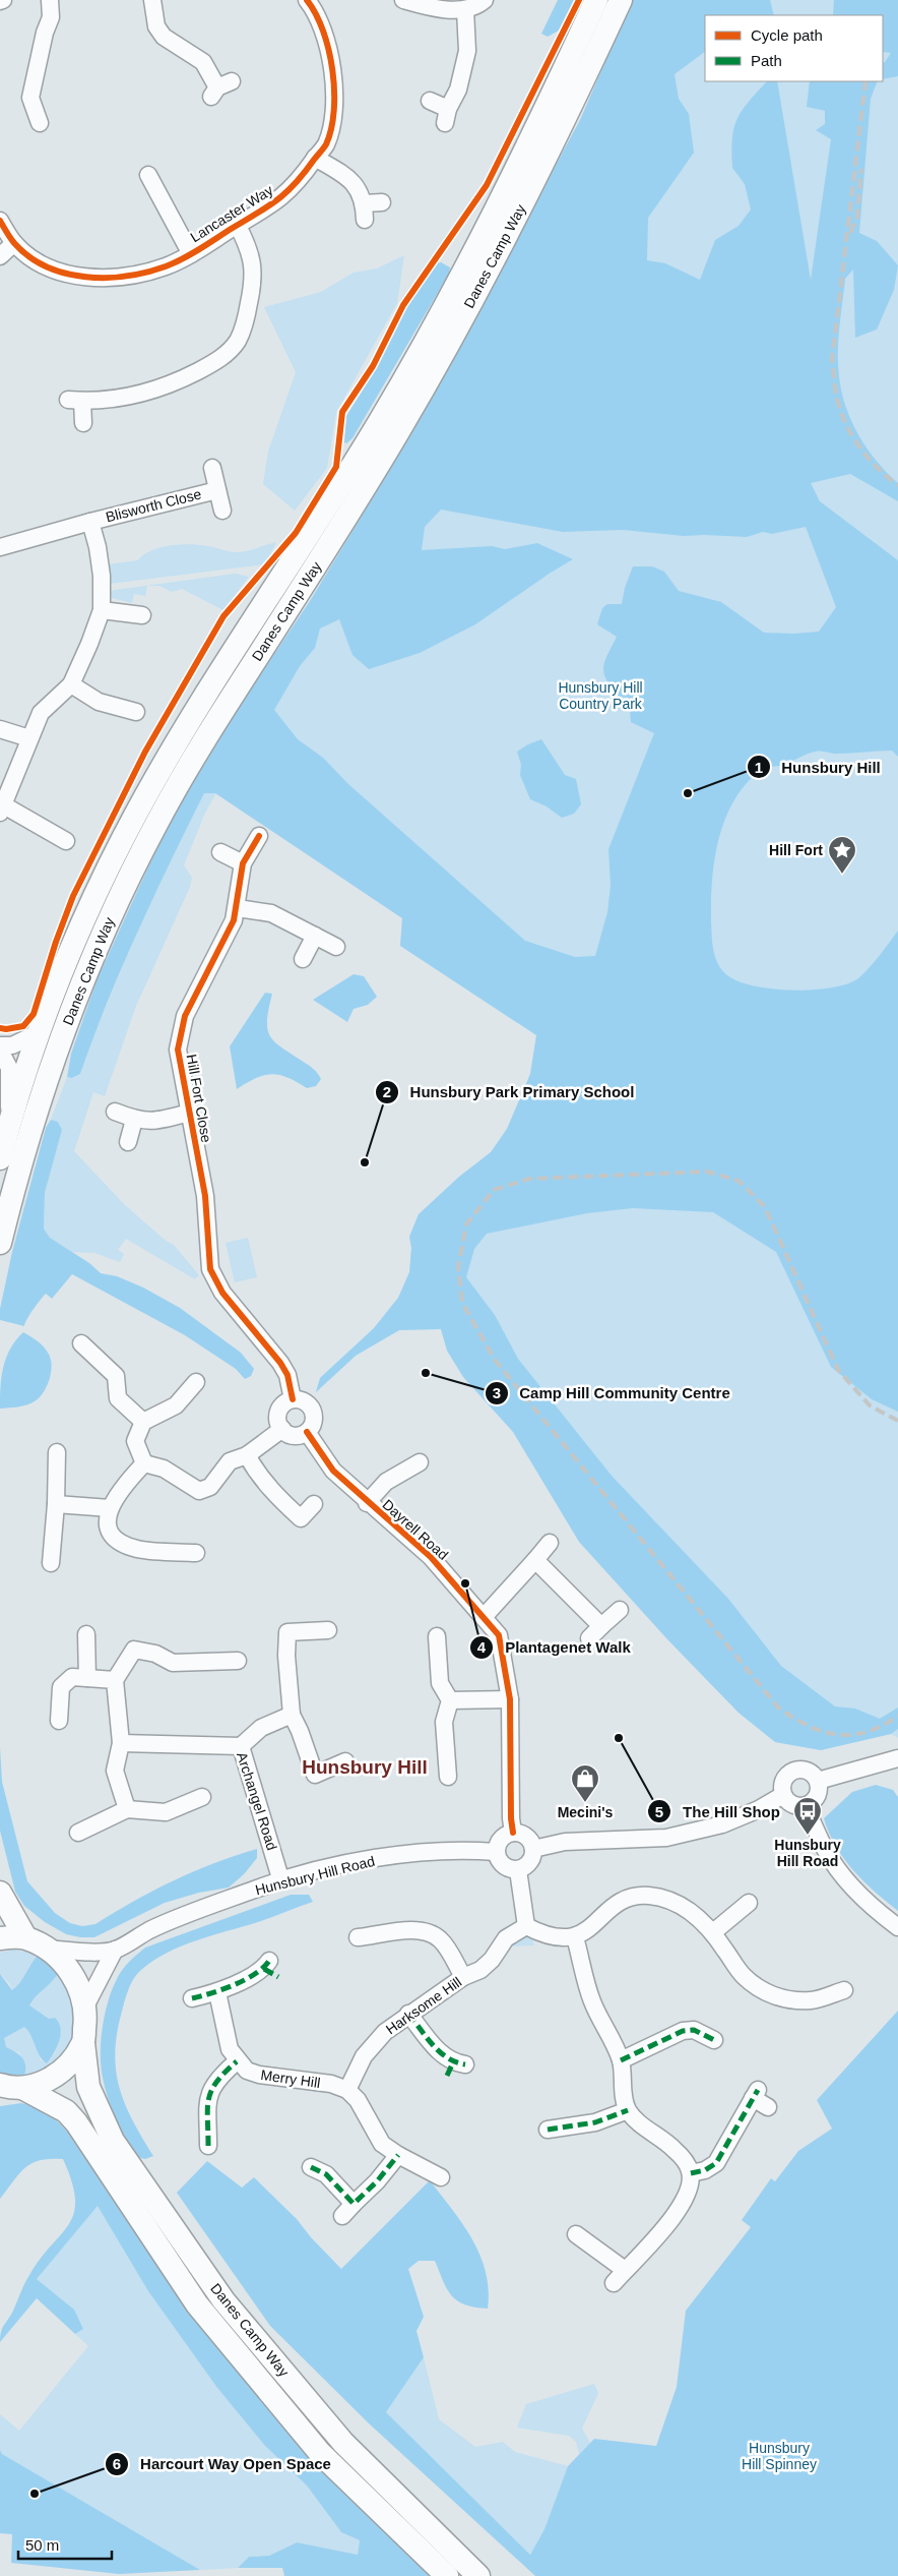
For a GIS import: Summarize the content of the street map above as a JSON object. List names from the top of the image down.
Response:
{
  "streets": {
    "highway": ["Danes Camp Way"],
    "street": [
      "Lancaster Way",
      "Blisworth Close",
      "Hill Fort Close",
      "Dayrell Road",
      "Archangel Road",
      "Hunsbury Hill Road",
      "Harksome Hill",
      "Merry Hill"
    ]
  },
  "crossings": [
    ["Hill Fort Close", "Dayrell Road"],
    ["Dayrell Road", "Hunsbury Hill Road"],
    ["Archangel Road", "Hunsbury Hill Road"],
    ["Harksome Hill", "Merry Hill"]
  ],
  "districts": ["Hunsbury Hill"],
  "parks": ["Hunsbury Hill Country Park", "Hunsbury Hill Spinney"],
  "places": {
    "other": [
      "Hunsbury Hill",
      "Hunsbury Park Primary School",
      "Camp Hill Community Centre",
      "Plantagenet Walk",
      "The Hill Shop",
      "Harcourt Way Open Space"
    ],
    "place": ["Hill Fort"],
    "shop": ["Mecini's"],
    "bus stop": ["Hunsbury Hill Road"]
  },
  "legend": ["Cycle path", "Path"],
  "scale_bar": "50 m"
}
